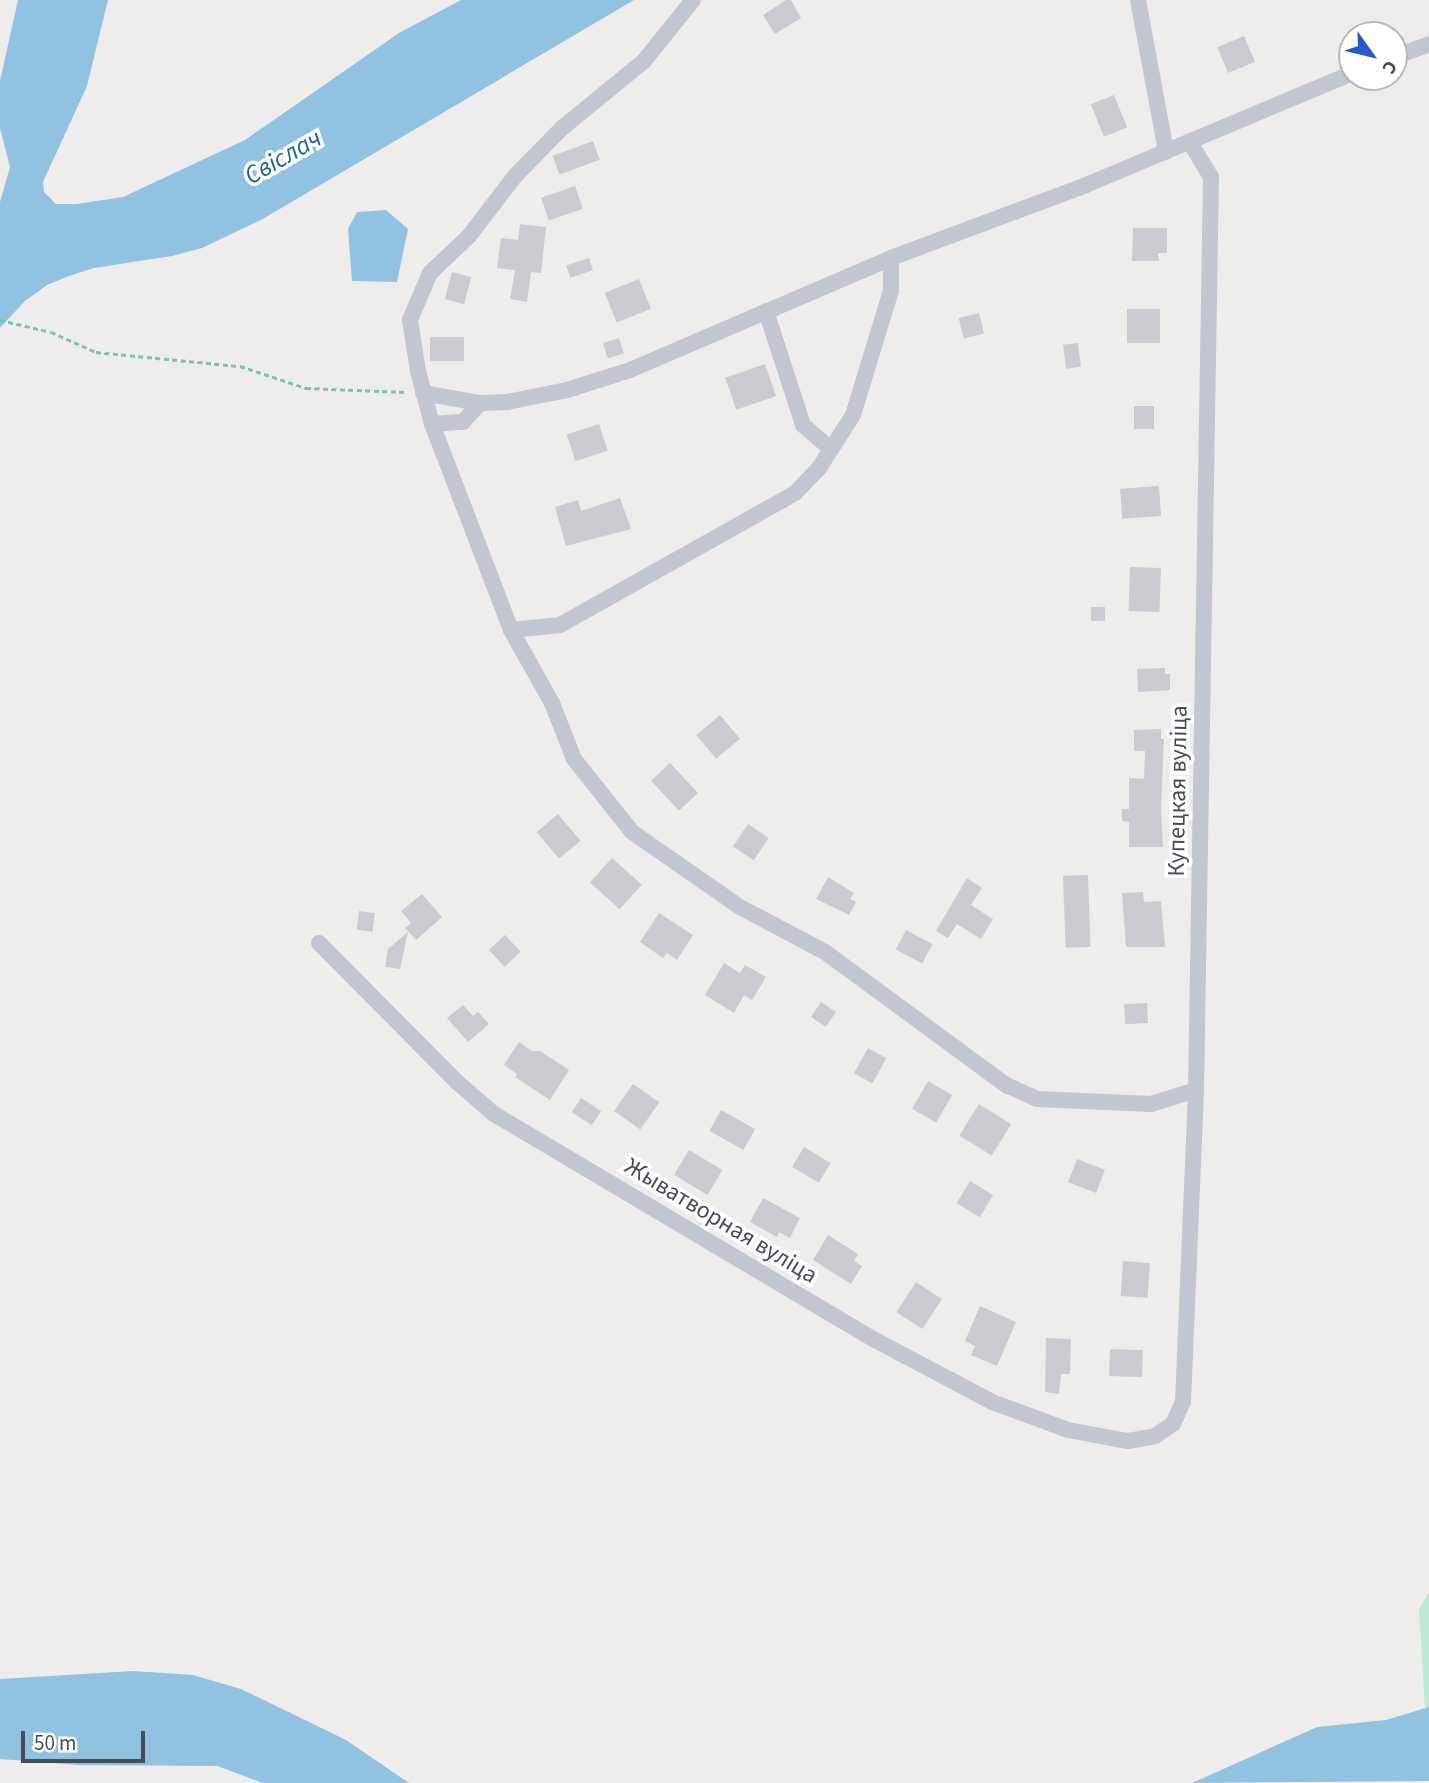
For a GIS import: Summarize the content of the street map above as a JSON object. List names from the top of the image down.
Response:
{
  "streets": {
    "street": ["Купецкая вуліца", "Жыватворная вуліца"]
  },
  "crossings": [
    ["Купецкая вуліца", "Жыватворная вуліца"]
  ],
  "water": ["Свіслач"],
  "scale_bar": "50 m",
  "north": "bottom right"
}
